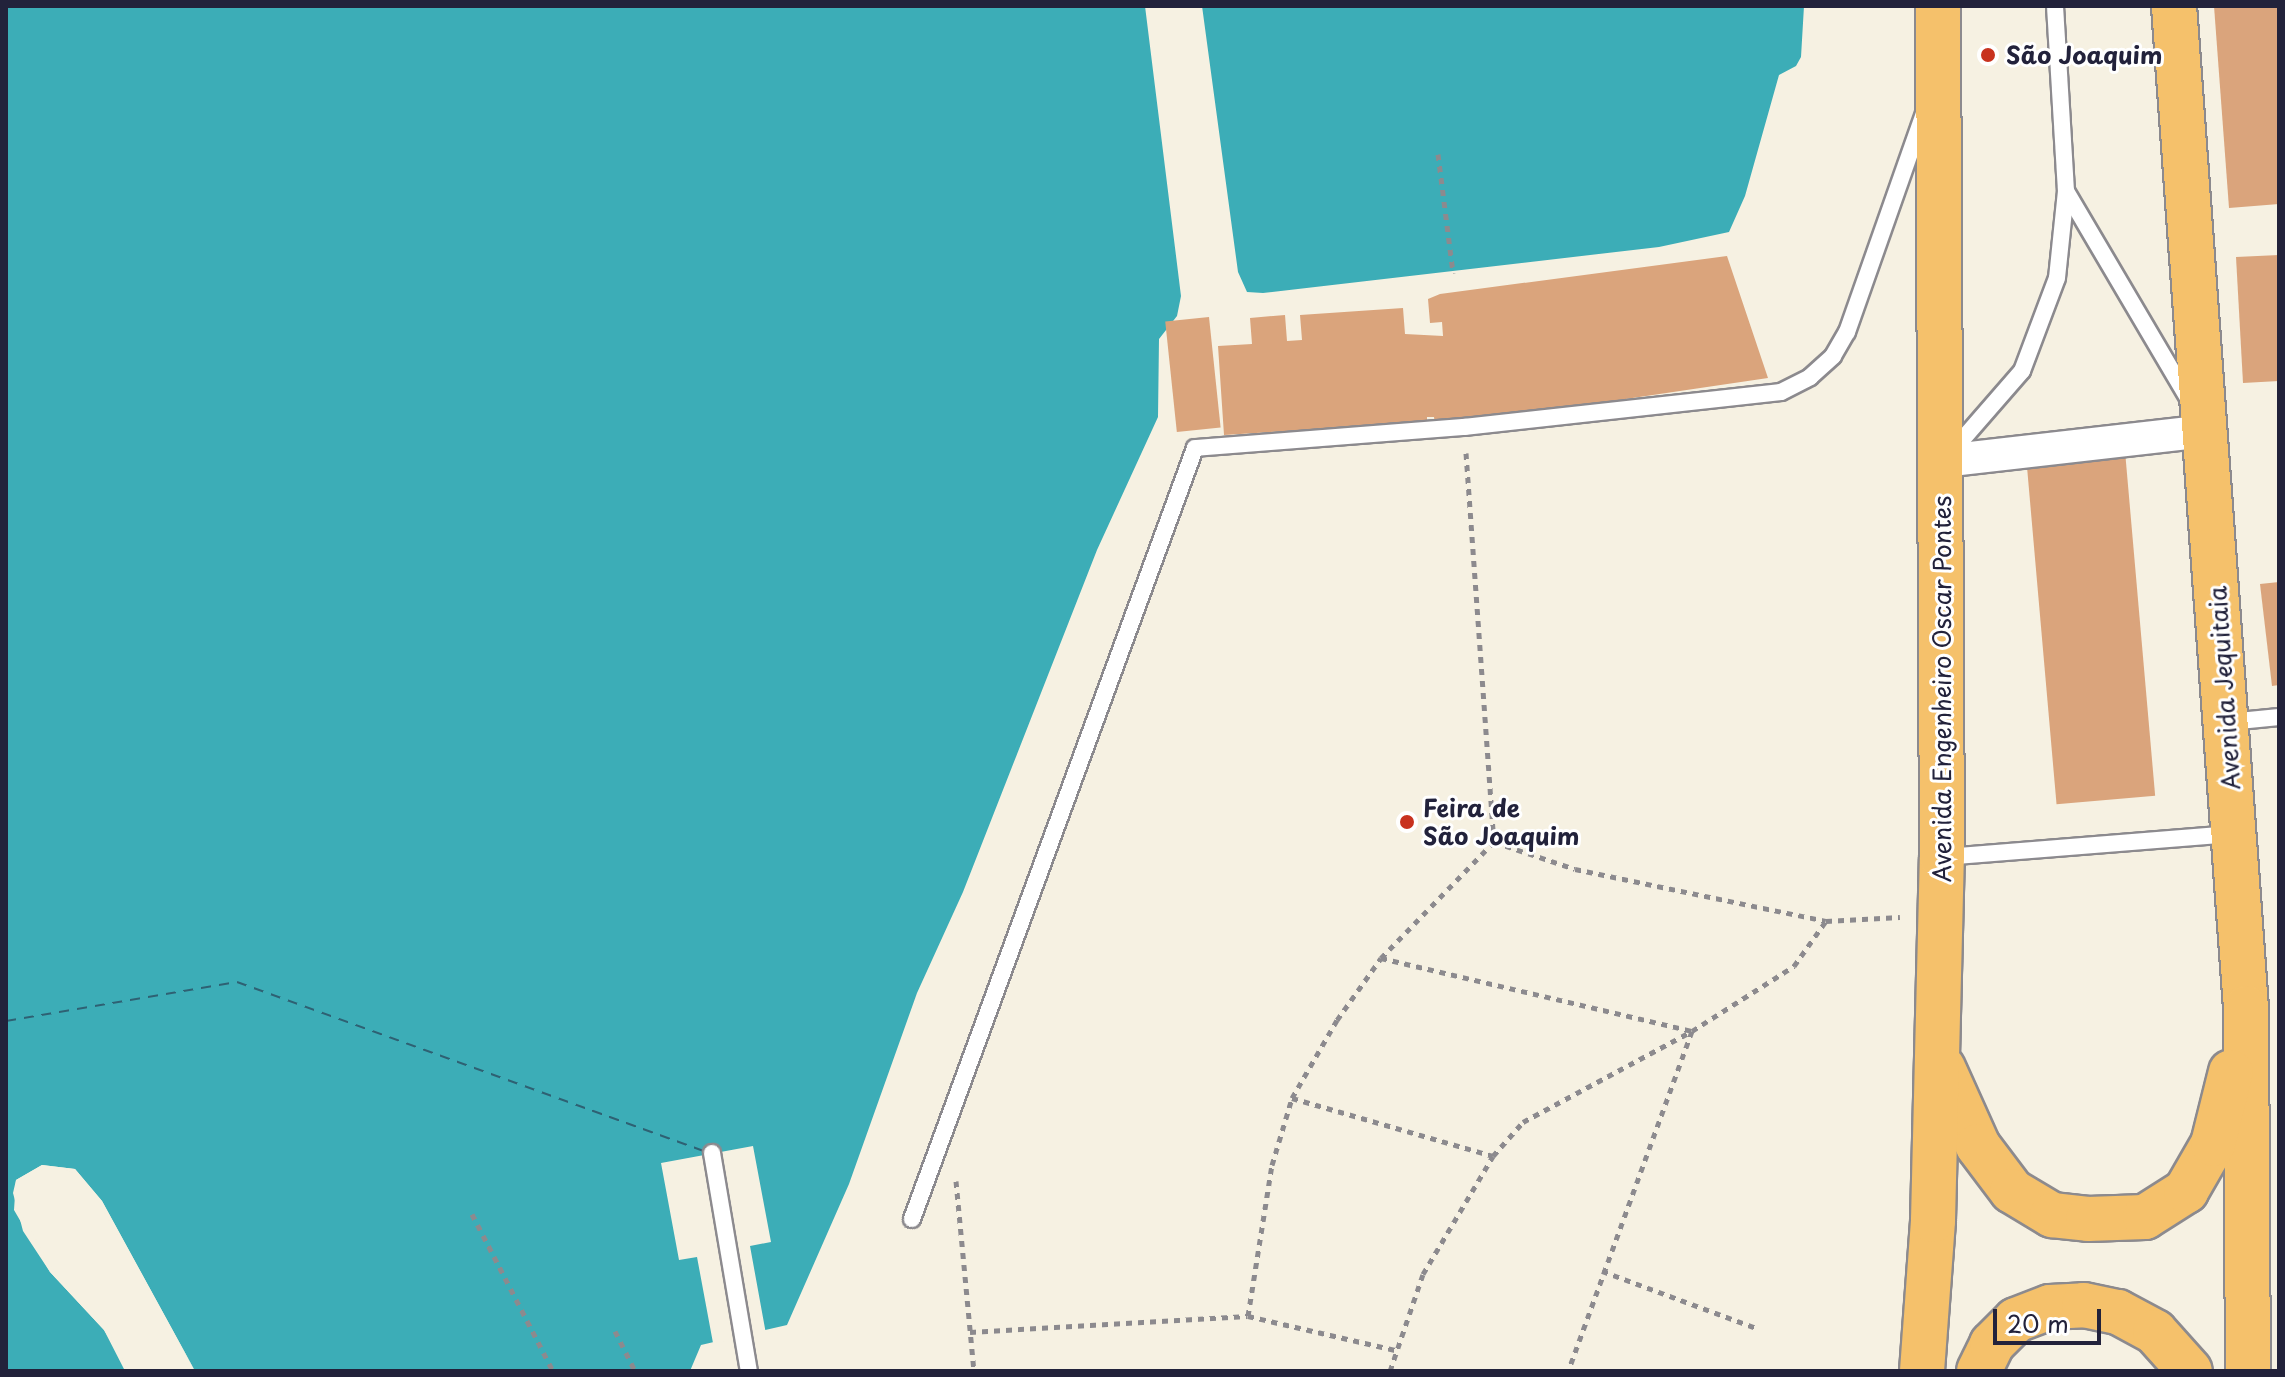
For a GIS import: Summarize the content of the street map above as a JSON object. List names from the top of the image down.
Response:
{
  "streets": {
    "main road": ["Avenida Jequitaia", "Avenida Engenheiro Oscar Pontes"]
  },
  "places": ["São Joaquim", "Feira de São Joaquim"],
  "scale_bar": "20 m"
}
